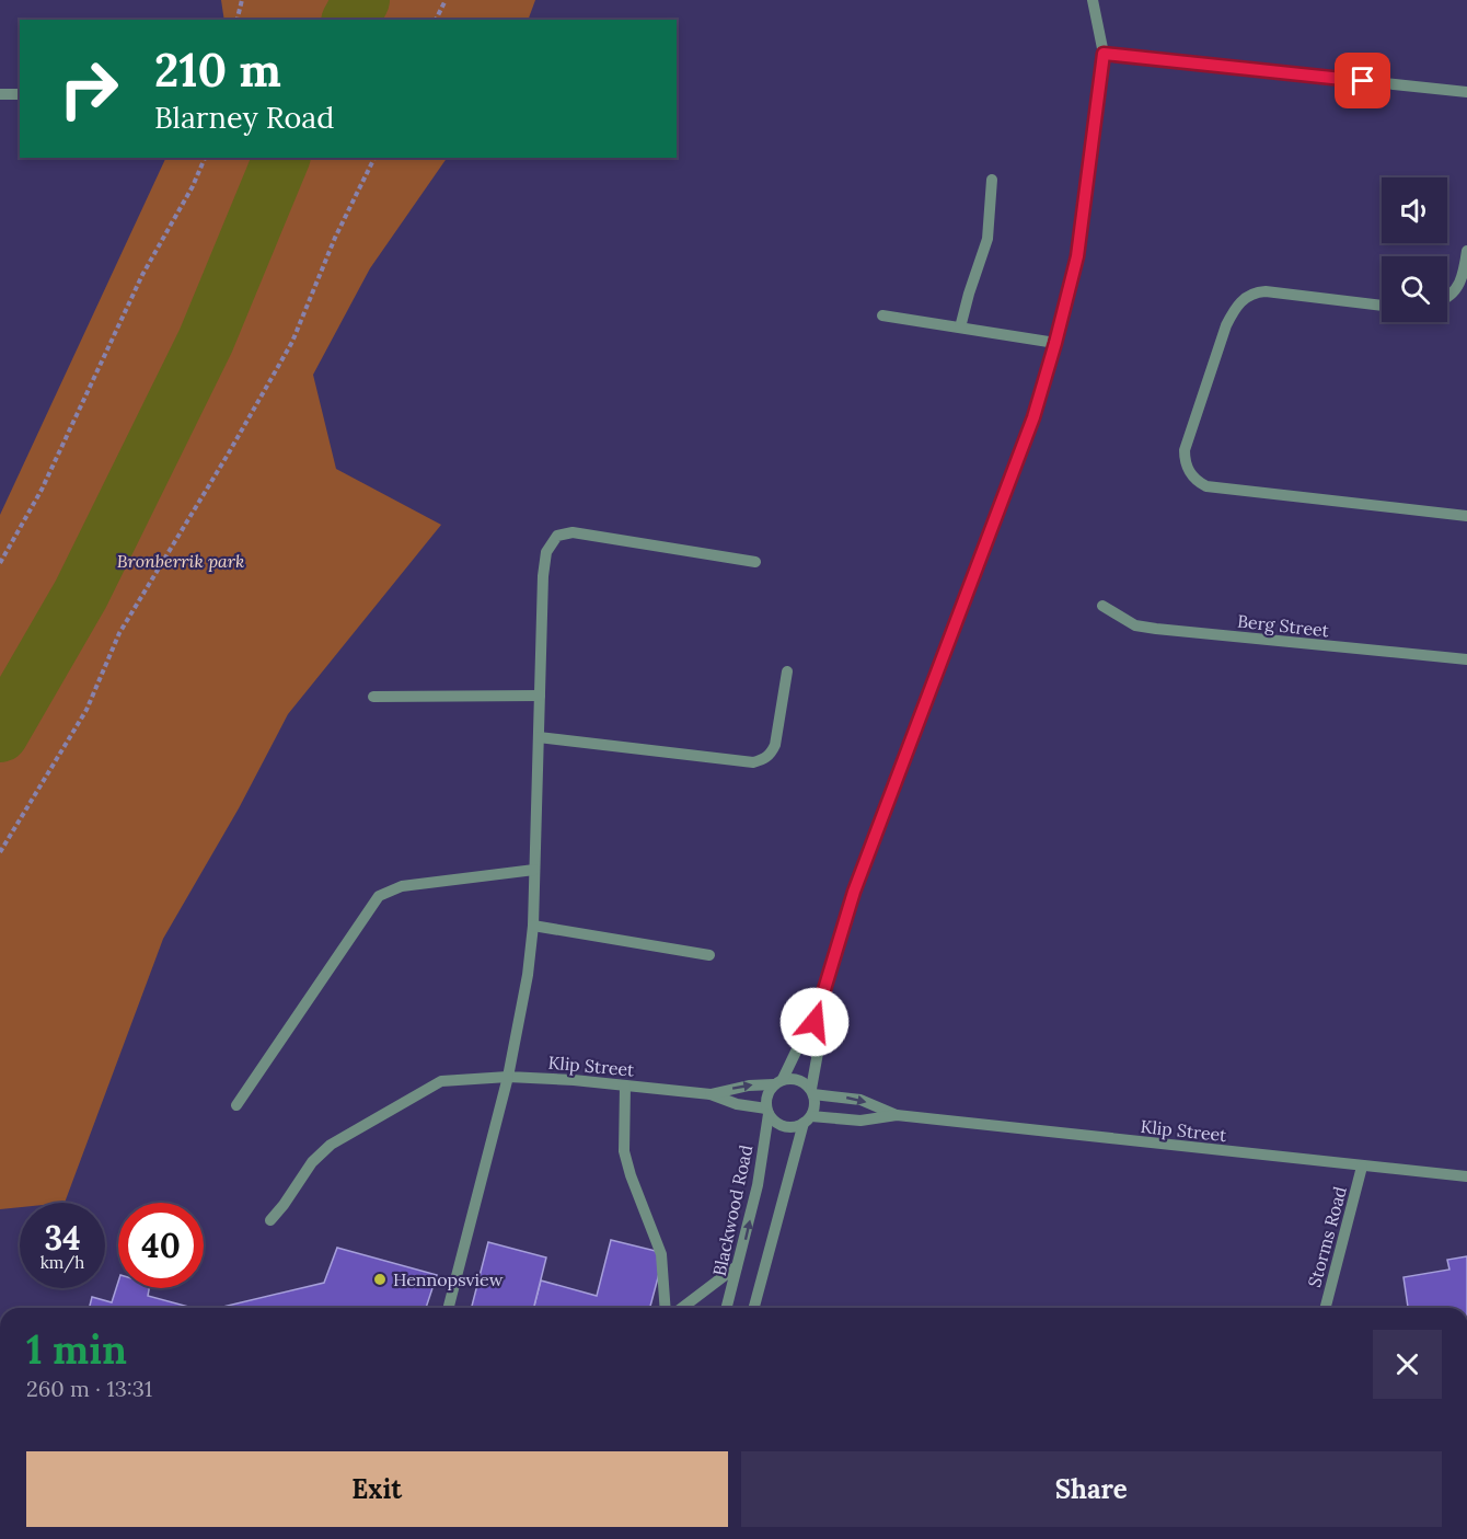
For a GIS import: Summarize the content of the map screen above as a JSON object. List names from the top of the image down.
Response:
{
  "streets": {
    "street": [
      "Berg Street",
      "Klip Street",
      "Blackwood Road",
      "Storms Road"
    ]
  },
  "crossings": [
    ["Klip Street", "Blackwood Road"],
    ["Klip Street", "Storms Road"]
  ],
  "parks": ["Bronberrik park"],
  "places": ["Hennopsview"],
  "page": {
    "turn": ["210 m", "Blarney Road"],
    "speed": "34 km/h",
    "limit": "40",
    "heading": ["1 min", "260 m · 13:31"],
    "buttons": ["Exit", "Share"]
  }
}
